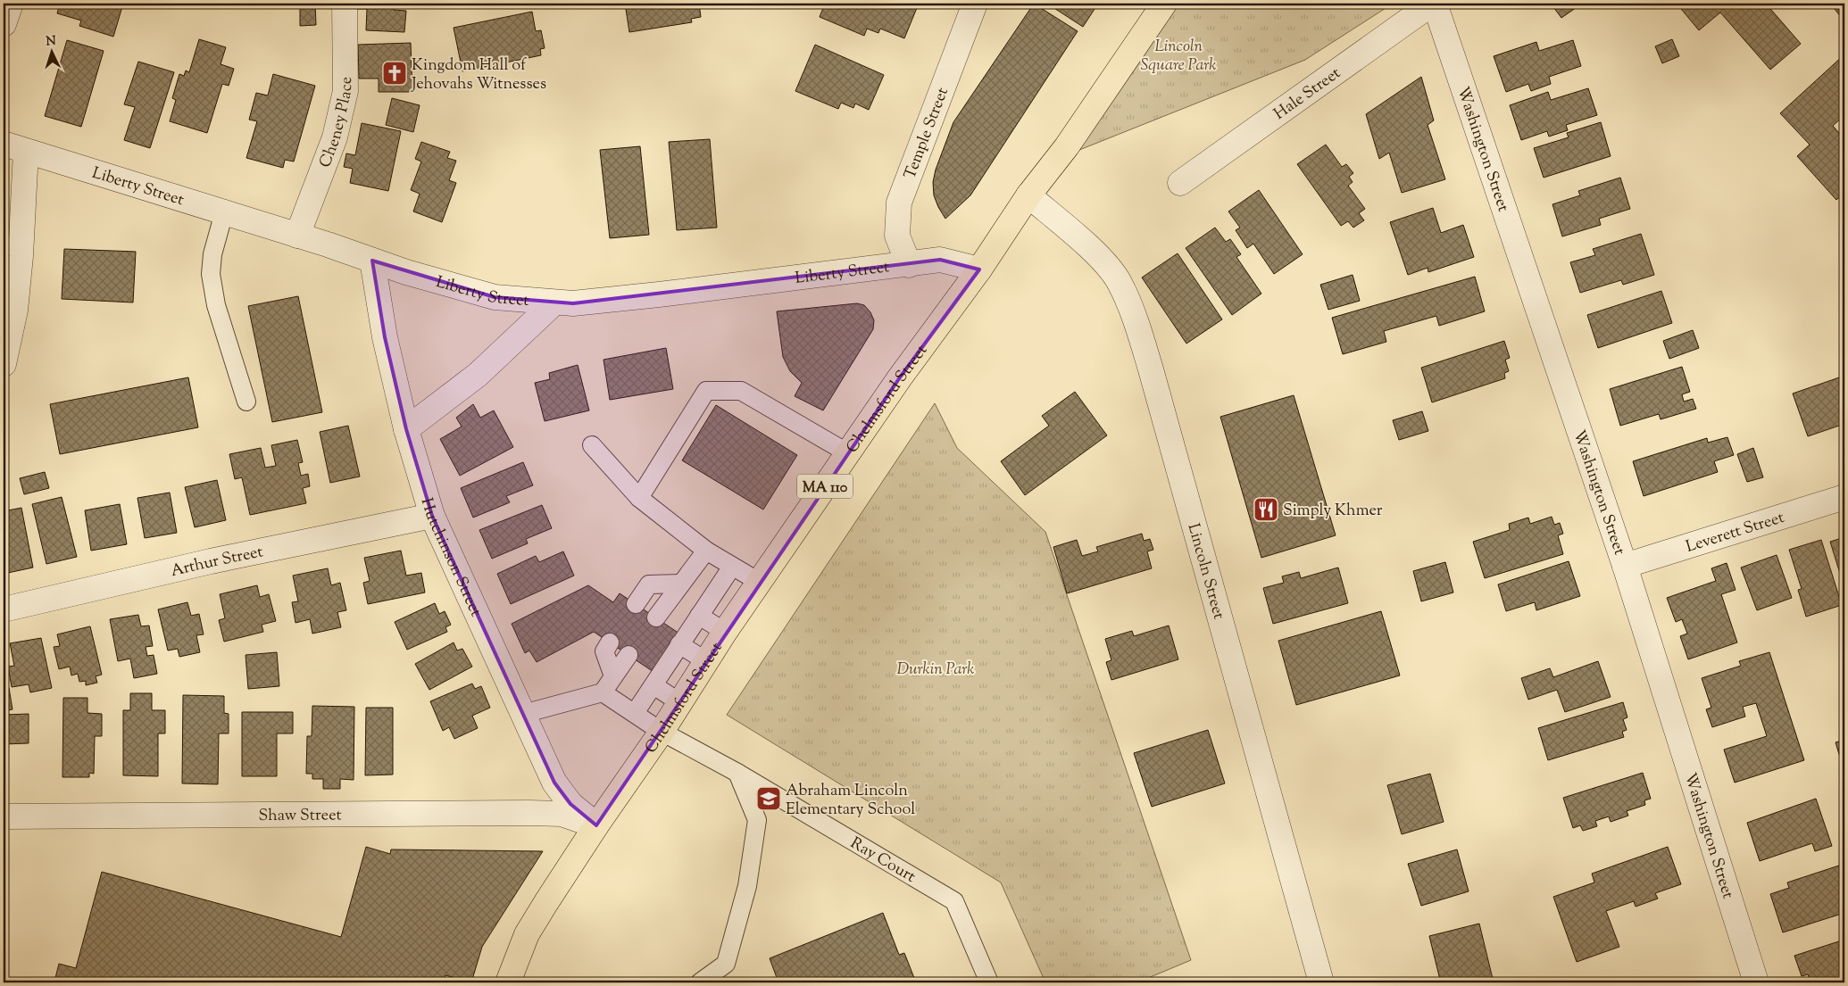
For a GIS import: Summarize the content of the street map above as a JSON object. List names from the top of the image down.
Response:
{
  "streets": {
    "main road": ["Chelmsford Street", "MA 110"],
    "street": [
      "Hale Street",
      "Cheney Place",
      "Temple Street",
      "Washington Street",
      "Liberty Street",
      "Leverett Street",
      "Hutchinson Street",
      "Arthur Street",
      "Lincoln Street",
      "Shaw Street"
    ],
    "lane": ["Ray Court"]
  },
  "crossings": [
    ["Hale Street", "Washington Street"],
    ["Cheney Place", "Liberty Street"],
    ["Temple Street", "Liberty Street"],
    ["Washington Street", "Leverett Street"],
    ["Liberty Street", "Chelmsford Street"],
    ["Liberty Street", "Hutchinson Street"],
    ["Chelmsford Street", "Hutchinson Street"],
    ["Chelmsford Street", "Lincoln Street"],
    ["Chelmsford Street", "Shaw Street"],
    ["Chelmsford Street", "Ray Court"],
    ["Hutchinson Street", "Arthur Street"],
    ["Hutchinson Street", "Shaw Street"]
  ],
  "parks": ["Lincoln Square Park", "Durkin Park"],
  "places": {
    "church": ["Kingdom Hall of Jehovahs Witnesses"],
    "restaurant": ["Simply Khmer"],
    "school or university": ["Abraham Lincoln Elementary School"]
  },
  "north": "top"
}
